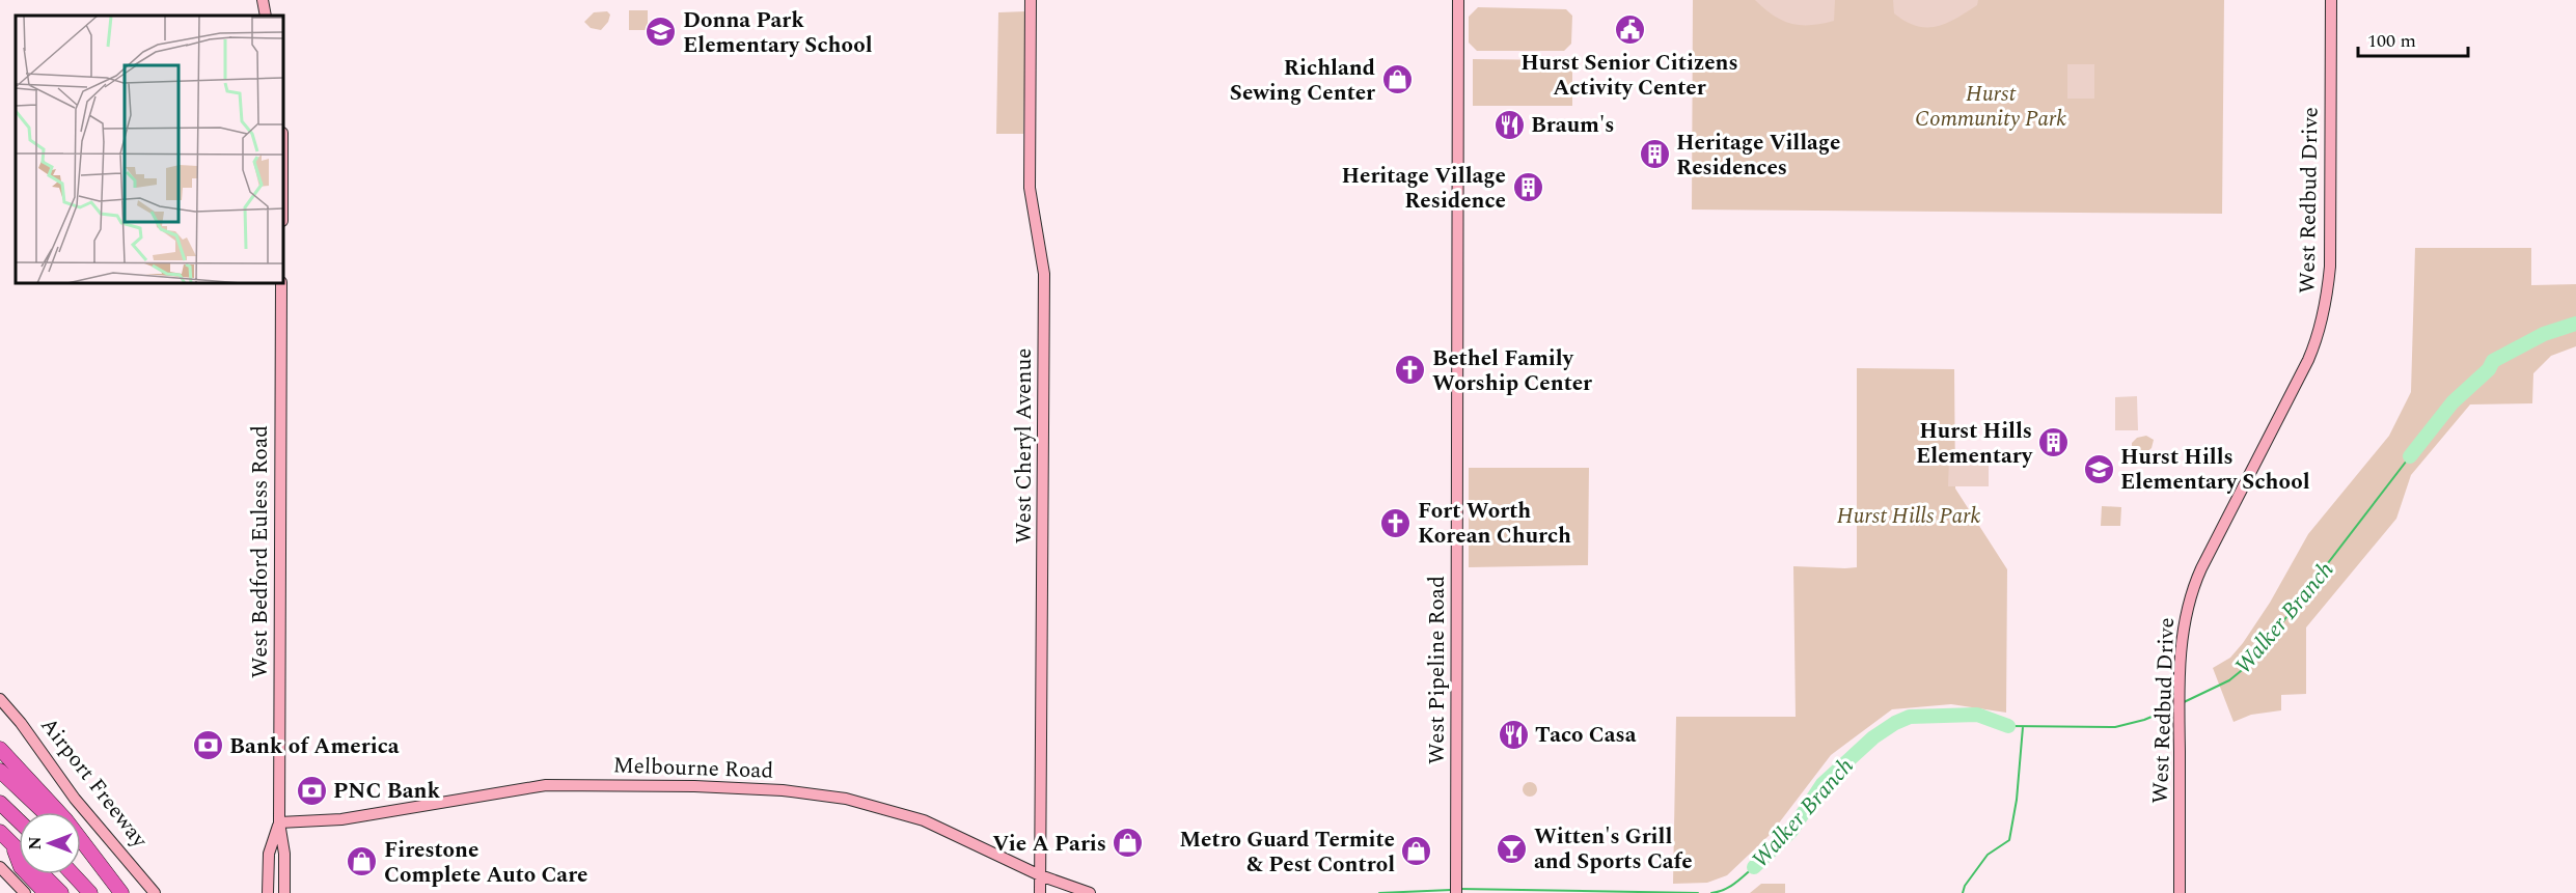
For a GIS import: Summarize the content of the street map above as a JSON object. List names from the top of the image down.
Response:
{
  "streets": {
    "highway": ["Airport Freeway"],
    "main road": [
      "West Redbud Drive",
      "West Cheryl Avenue",
      "West Bedford Euless Road",
      "West Pipeline Road",
      "Melbourne Road"
    ]
  },
  "crossings": [
    ["West Cheryl Avenue", "Melbourne Road"],
    ["West Bedford Euless Road", "Melbourne Road"]
  ],
  "water": ["Walker Branch"],
  "parks": ["Hurst Community Park", "Hurst Hills Park"],
  "places": {
    "public building": ["Hurst Senior Citizens Activity Center"],
    "school or university": ["Donna Park Elementary School", "Hurst Hills Elementary School"],
    "shop": [
      "Richland Sewing Center",
      "Vie A Paris",
      "Metro Guard Termite & Pest Control",
      "Firestone Complete Auto Care"
    ],
    "restaurant": ["Braum's", "Taco Casa"],
    "building": ["Heritage Village Residences", "Heritage Village Residence", "Hurst Hills Elementary"],
    "church": ["Bethel Family Worship Center", "Fort Worth Korean Church"],
    "bank": ["Bank of America", "PNC Bank"],
    "bar": ["Witten's Grill and Sports Cafe"]
  },
  "scale_bar": "100 m",
  "north": "left"
}
